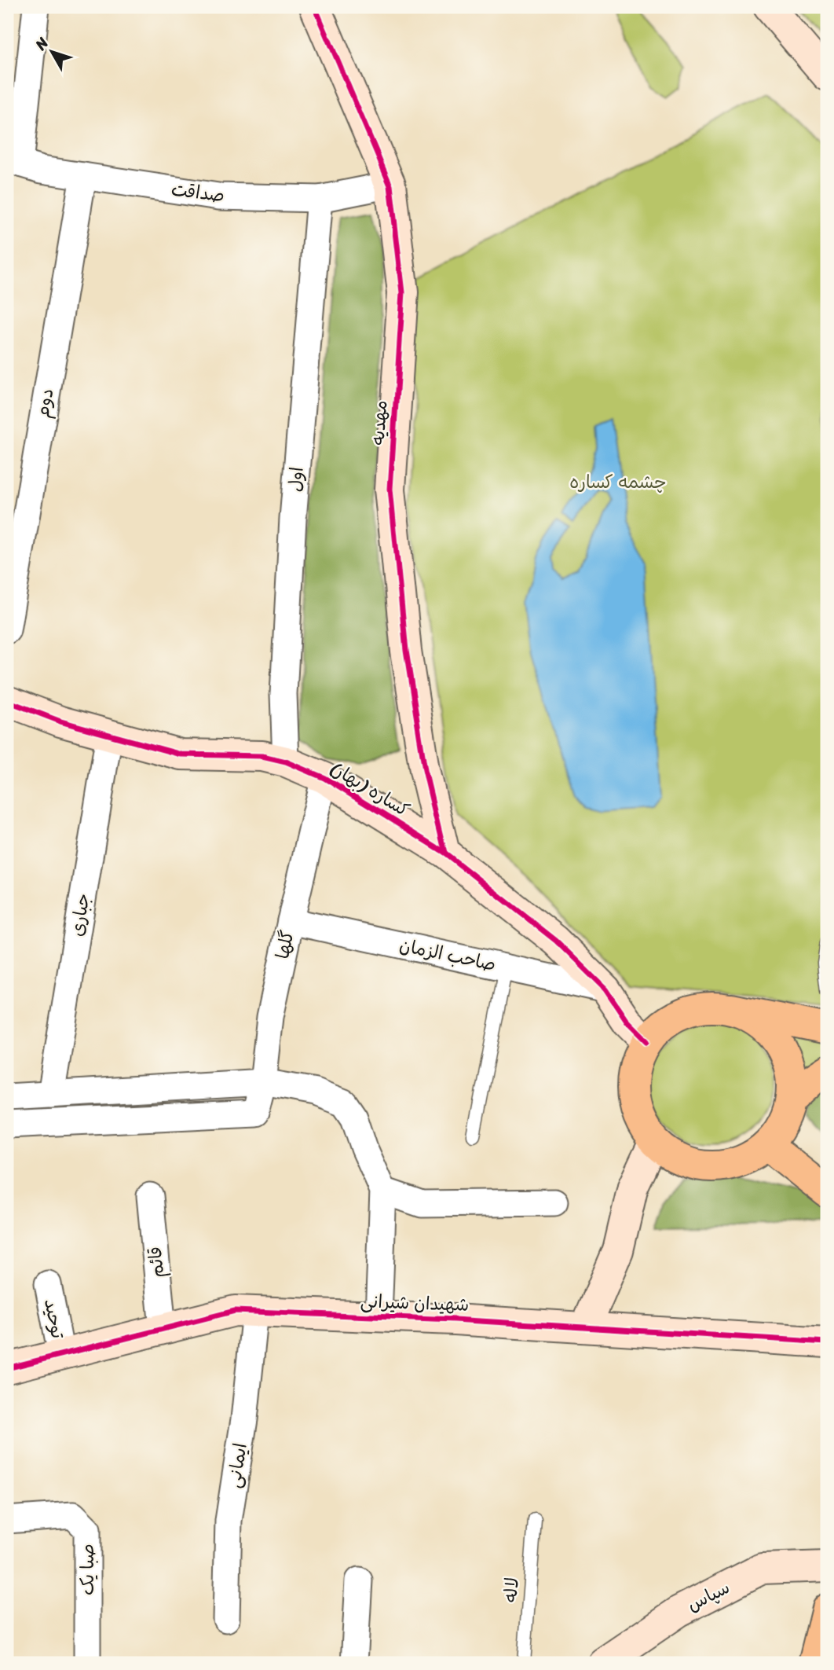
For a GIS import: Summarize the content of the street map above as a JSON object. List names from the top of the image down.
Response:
{
  "streets": {
    "street": [
      "صداقت",
      "دوم",
      "مهدیه",
      "اول",
      "کساره (بهار)",
      "جباری",
      "گلها",
      "صاحب الزمان",
      "قائم",
      "شهیدان شیرانی",
      "توحید",
      "ایمانی",
      "صبا یک",
      "سپاس"
    ],
    "lane": ["لاله"]
  },
  "crossings": [
    ["صداقت", "دوم"],
    ["صداقت", "مهدیه"],
    ["صداقت", "اول"],
    ["مهدیه", "کساره (بهار)"],
    ["اول", "کساره (بهار)"],
    ["کساره (بهار)", "جباری"],
    ["کساره (بهار)", "گلها"],
    ["کساره (بهار)", "صاحب الزمان"],
    ["گلها", "صاحب الزمان"],
    ["قائم", "شهیدان شیرانی"],
    ["شهیدان شیرانی", "توحید"],
    ["شهیدان شیرانی", "ایمانی"]
  ],
  "parks": ["چشمه کساره"],
  "north": "top left"
}
